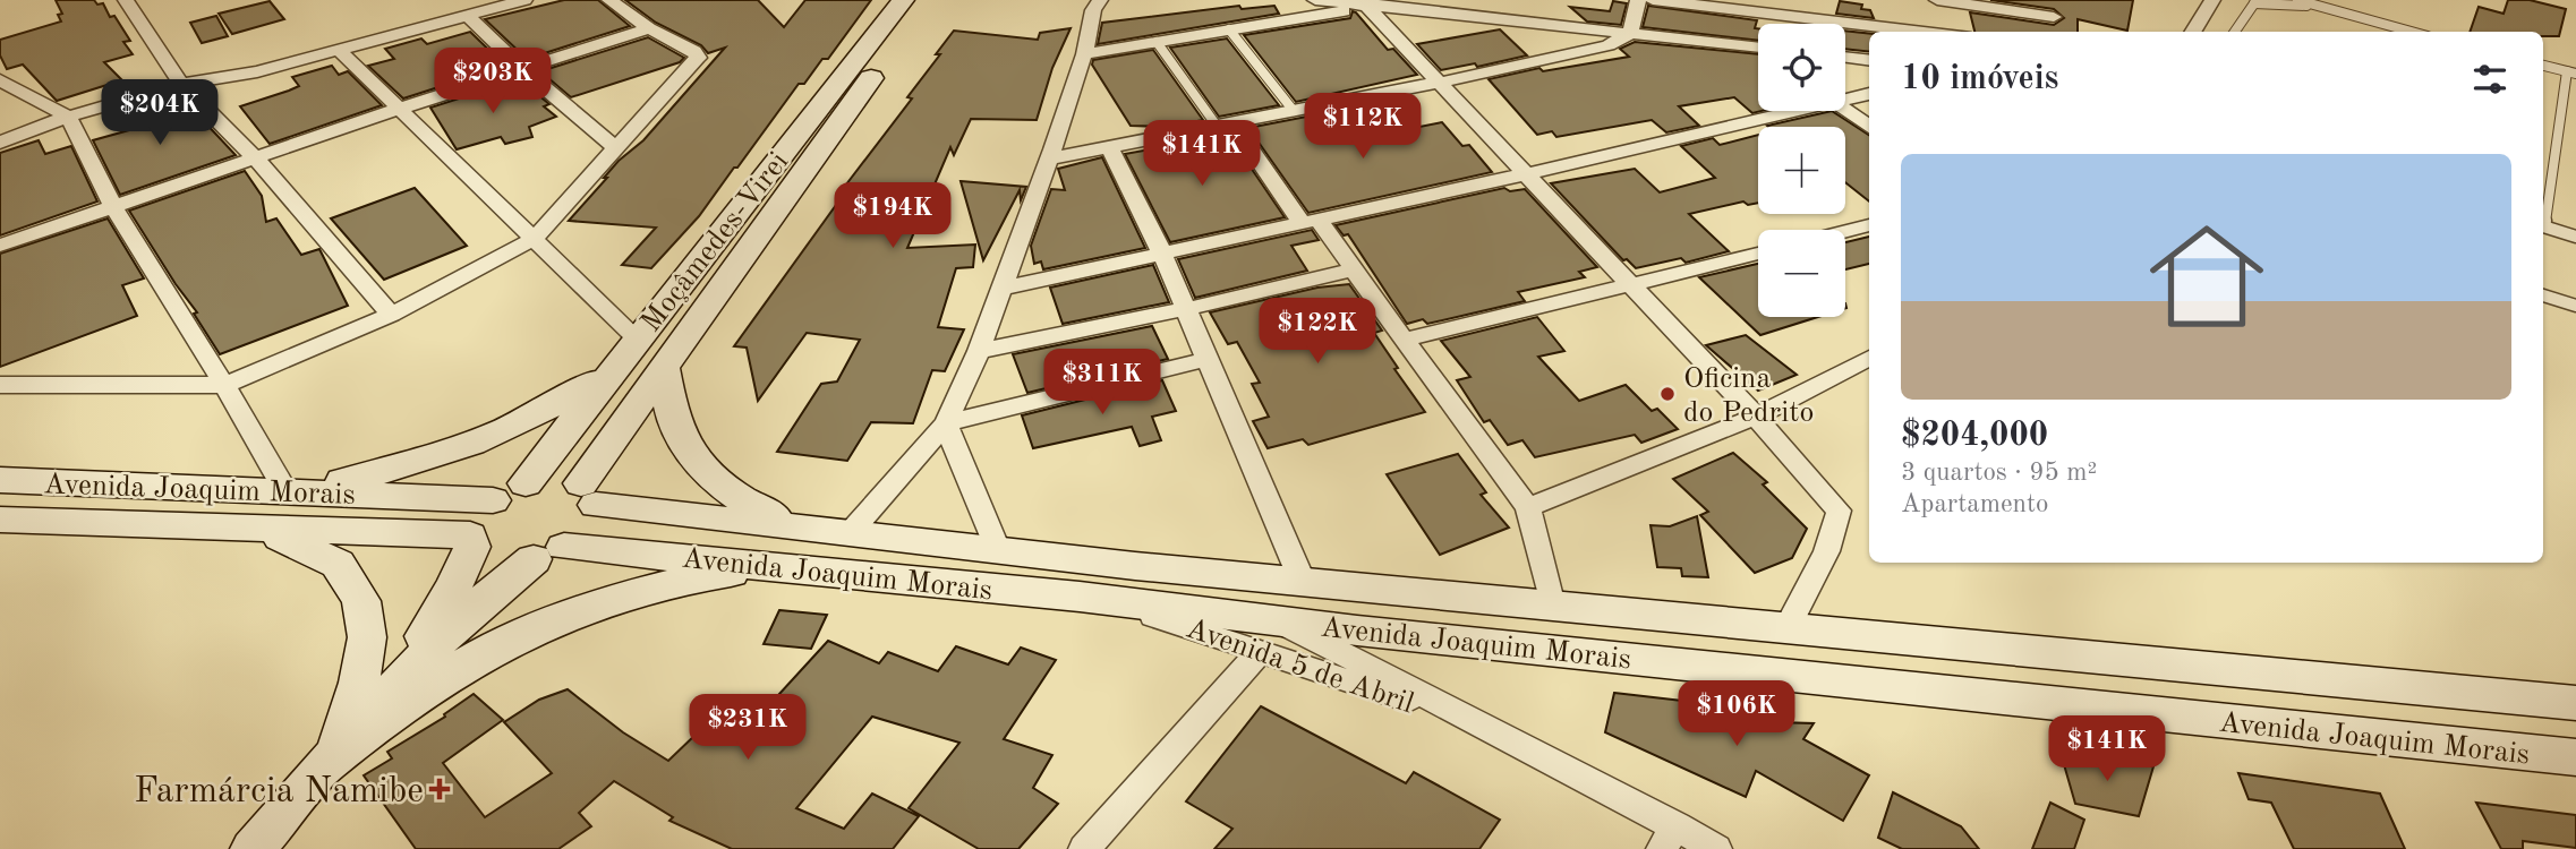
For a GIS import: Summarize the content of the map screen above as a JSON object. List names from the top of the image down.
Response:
{
  "streets": {
    "street": ["Moçâmedes-Virei", "Avenida Joaquim Morais", "Avenida 5 de Abril"]
  },
  "crossings": [
    ["Moçâmedes-Virei", "Avenida Joaquim Morais"],
    ["Avenida Joaquim Morais", "Avenida 5 de Abril"]
  ],
  "places": {
    "other": ["Oficina do Pedrito"],
    "health": ["Farmárcia Namibe"]
  },
  "page": {
    "map_buttons": ["+", "−"],
    "heading": "10 imóveis",
    "price": [
      "$203K",
      "$204K",
      "$112K",
      "$141K",
      "$194K",
      "$122K",
      "$311K",
      "$106K",
      "$231K",
      "$141K"
    ],
    "list": [
      {
        "name": "$204,000",
        "note": "3 quartos · 95 m² · Apartamento"
      }
    ]
  }
}
